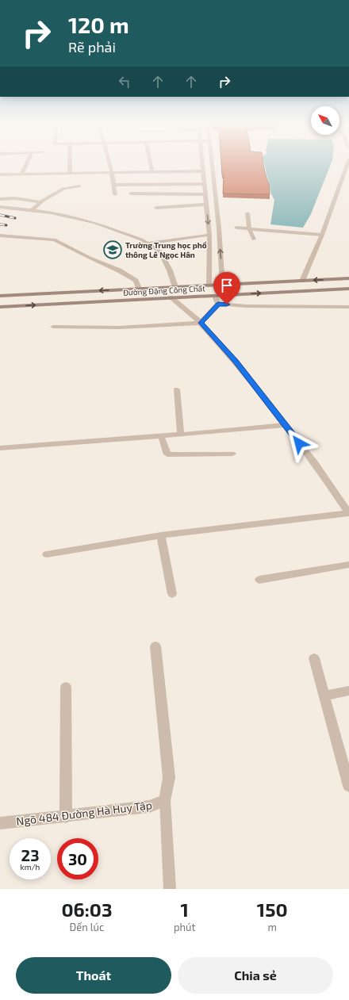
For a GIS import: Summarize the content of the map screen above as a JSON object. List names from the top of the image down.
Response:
{
  "streets": {
    "main road": ["Đường Đặng Công Chất"],
    "street": ["Ngõ 484 Đường Hà Huy Tập"]
  },
  "places": {
    "school or university": ["Trường Trung học phổ thông Lê Ngọc Hân"]
  },
  "north": "top left",
  "page": {
    "turn": ["120 m", "Rẽ phải"],
    "speed": "23 km/h",
    "limit": "30",
    "eta": [
      "06:03",
      "Đến lúc",
      "1",
      "phút",
      "150",
      "m"
    ],
    "buttons": ["Thoát", "Chia sẻ"]
  }
}
